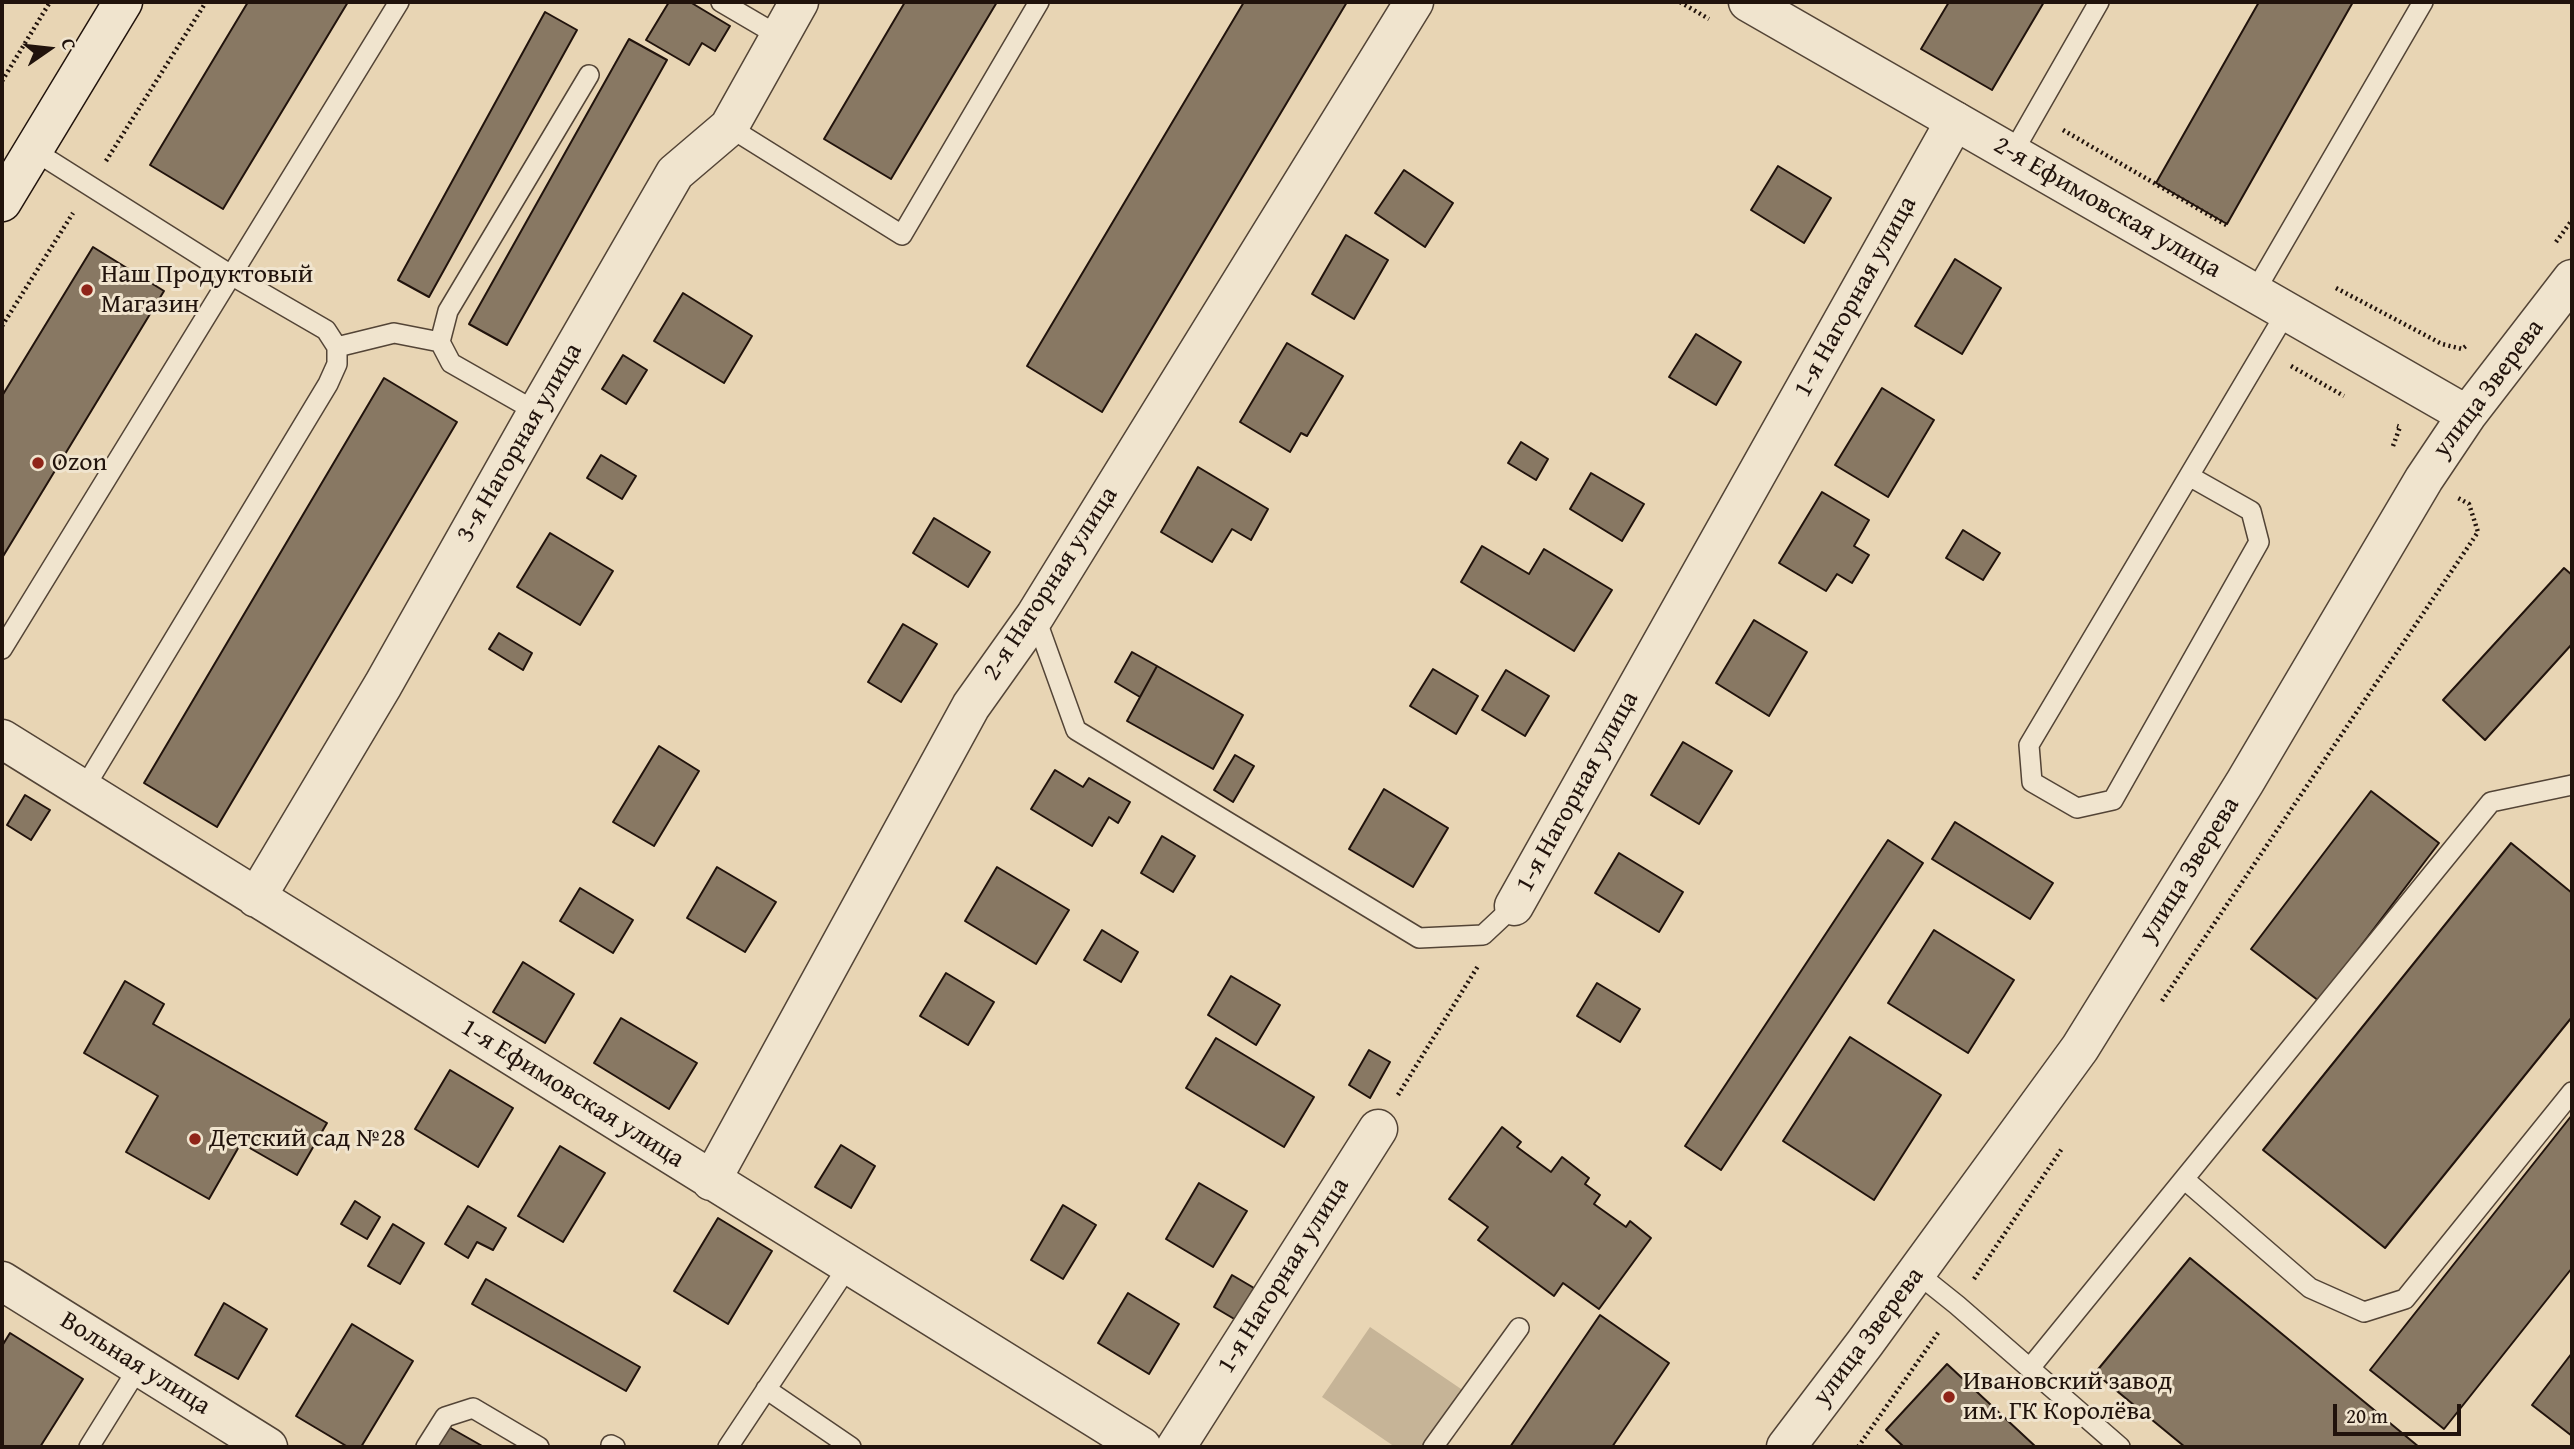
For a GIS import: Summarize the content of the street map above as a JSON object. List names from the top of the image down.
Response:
{
  "streets": {
    "street": [
      "2-я Ефимовская улица",
      "1-я Нагорная улица",
      "улица Зверева",
      "3-я Нагорная улица",
      "2-я Нагорная улица",
      "1-я Ефимовская улица",
      "Вольная улица"
    ]
  },
  "crossings": [
    ["2-я Ефимовская улица", "1-я Нагорная улица"],
    ["2-я Ефимовская улица", "улица Зверева"],
    ["3-я Нагорная улица", "1-я Ефимовская улица"],
    ["2-я Нагорная улица", "1-я Ефимовская улица"]
  ],
  "places": [
    "Наш Продуктовый Магазин",
    "Ozon",
    "Детский сад №28",
    "Ивановский завод им. ГК Королёва"
  ],
  "scale_bar": "20 m",
  "north": "right"
}
